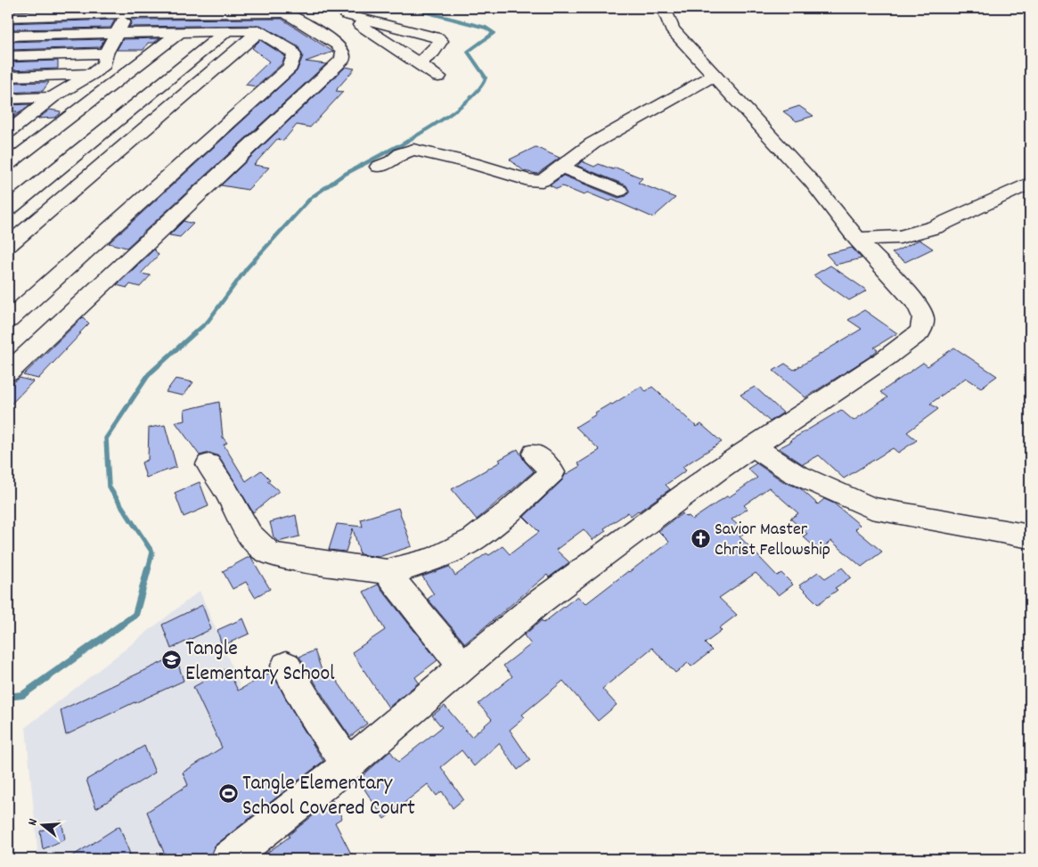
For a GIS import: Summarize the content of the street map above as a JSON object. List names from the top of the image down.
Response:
{
  "places": {
    "church": ["Savior Master Christ Fellowship"],
    "school or university": ["Tangle Elementary School"],
    "sports": ["Tangle Elementary School Covered Court"]
  },
  "north": "left"
}
